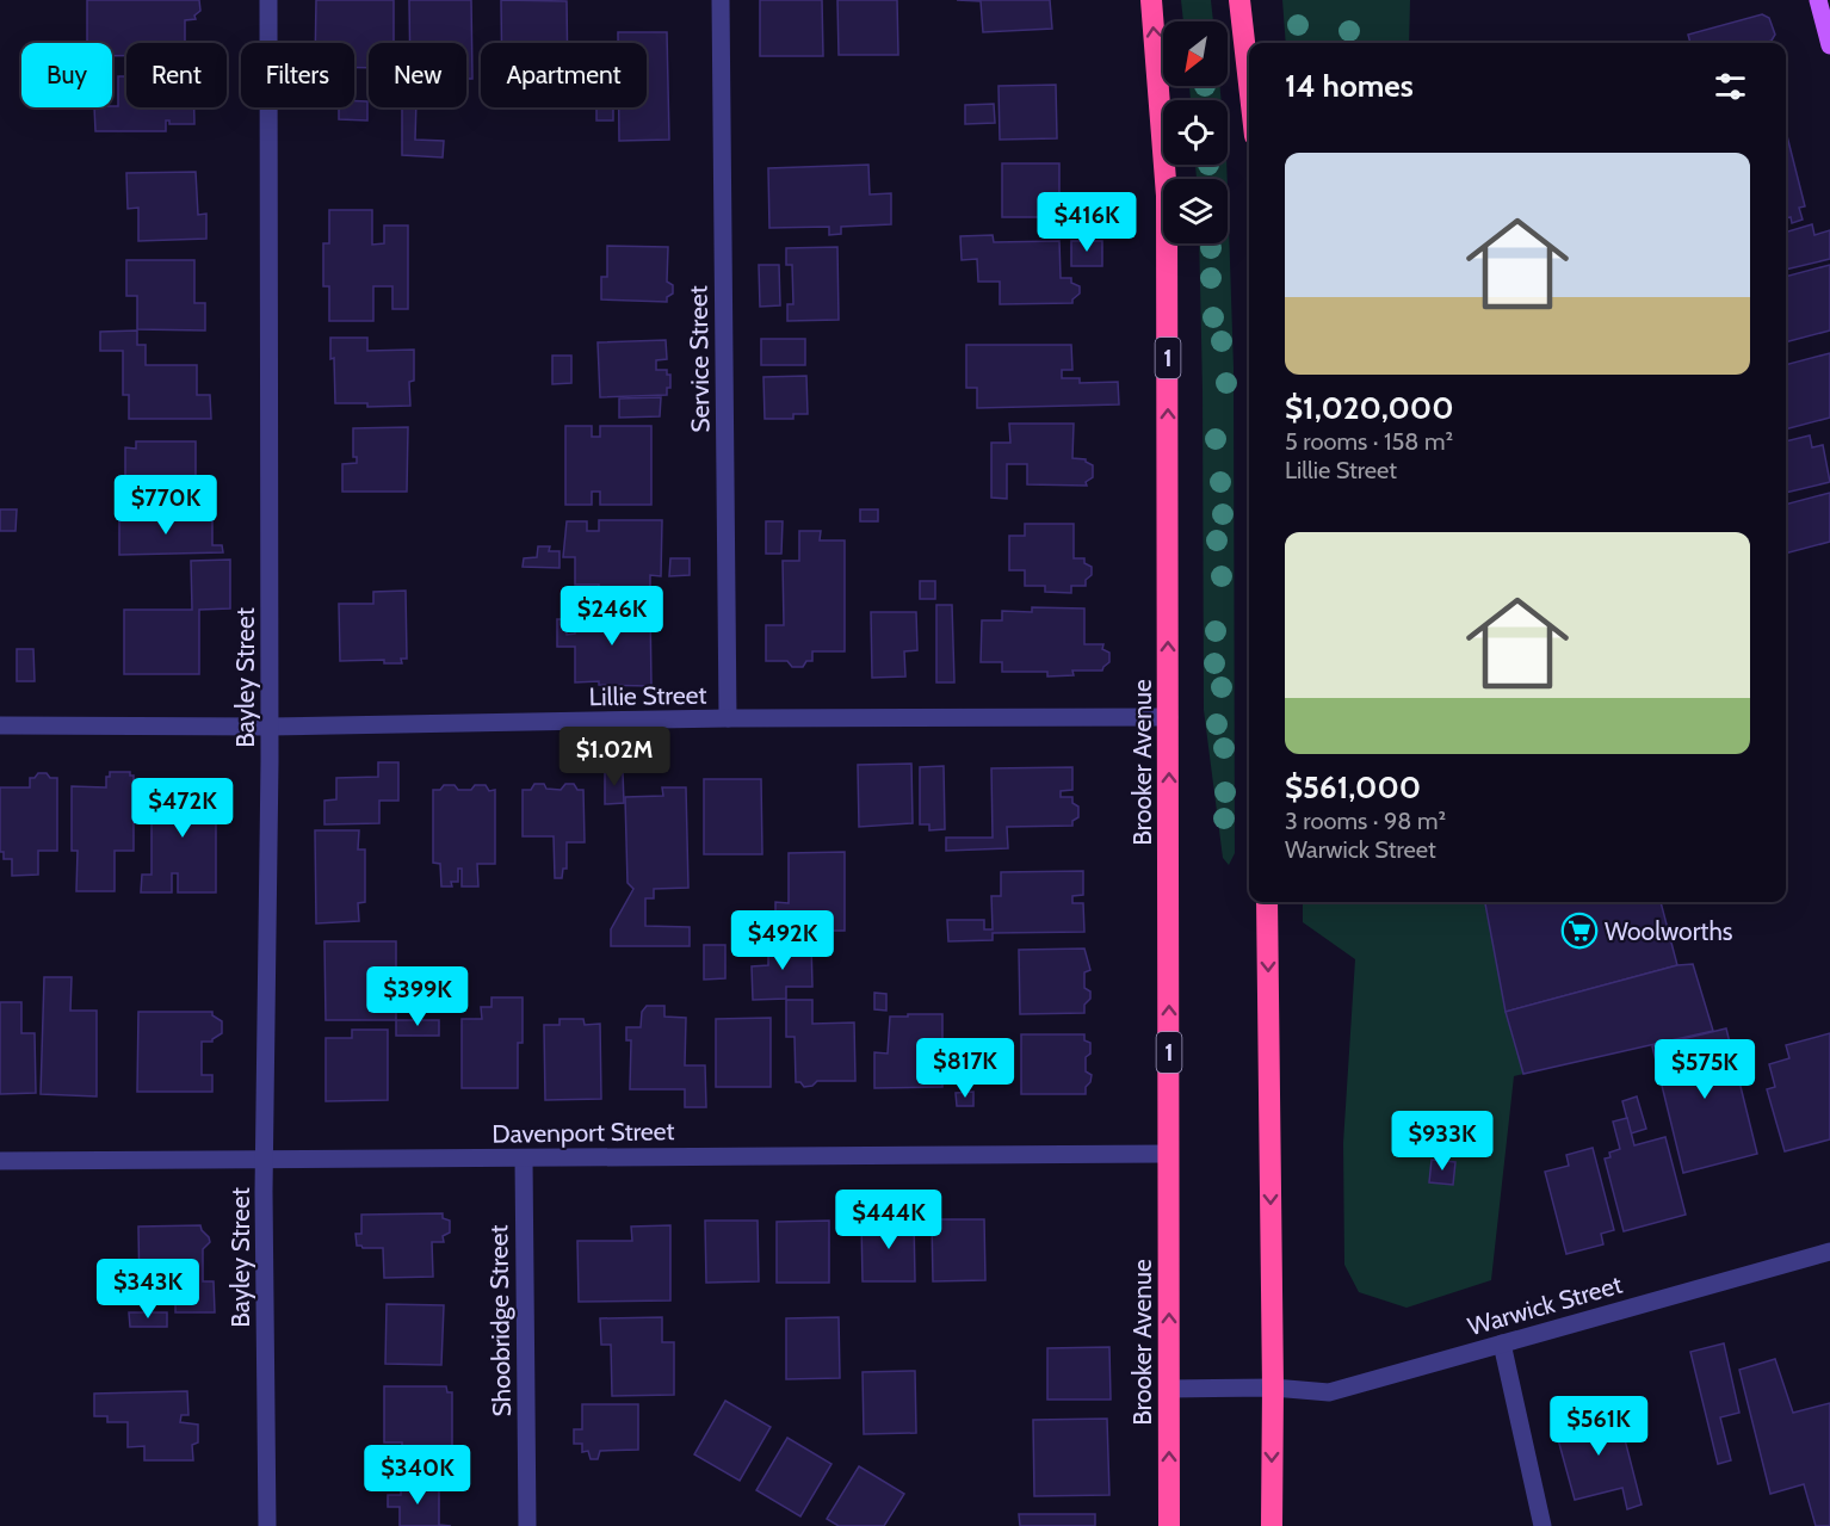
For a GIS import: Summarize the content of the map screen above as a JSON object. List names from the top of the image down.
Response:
{
  "streets": {
    "highway": ["1", "Brooker Avenue"],
    "street": [
      "Service Street",
      "Bayley Street",
      "Lillie Street",
      "Davenport Street",
      "Warwick Street",
      "Shoobridge Street"
    ]
  },
  "crossings": [
    ["Service Street", "Lillie Street"],
    ["Bayley Street", "Lillie Street"],
    ["Bayley Street", "Davenport Street"],
    ["Lillie Street", "Brooker Avenue"],
    ["Brooker Avenue", "Davenport Street"],
    ["Brooker Avenue", "Warwick Street"],
    ["Davenport Street", "Shoobridge Street"]
  ],
  "places": {
    "supermarket": ["Woolworths"]
  },
  "north": "bottom left",
  "page": {
    "chip": [
      "Buy",
      "Rent",
      "Filters",
      "New",
      "Apartment"
    ],
    "heading": "14 homes",
    "list": [
      {
        "name": "$1,020,000",
        "note": "5 rooms · 158 m² · Lillie Street"
      },
      {
        "name": "$561,000",
        "note": "3 rooms · 98 m² · Warwick Street"
      }
    ],
    "price": [
      "$416K",
      "$770K",
      "$246K",
      "$1.02M",
      "$472K",
      "$492K",
      "$399K",
      "$817K",
      "$575K",
      "$933K",
      "$444K",
      "$343K",
      "$561K",
      "$340K"
    ]
  }
}
